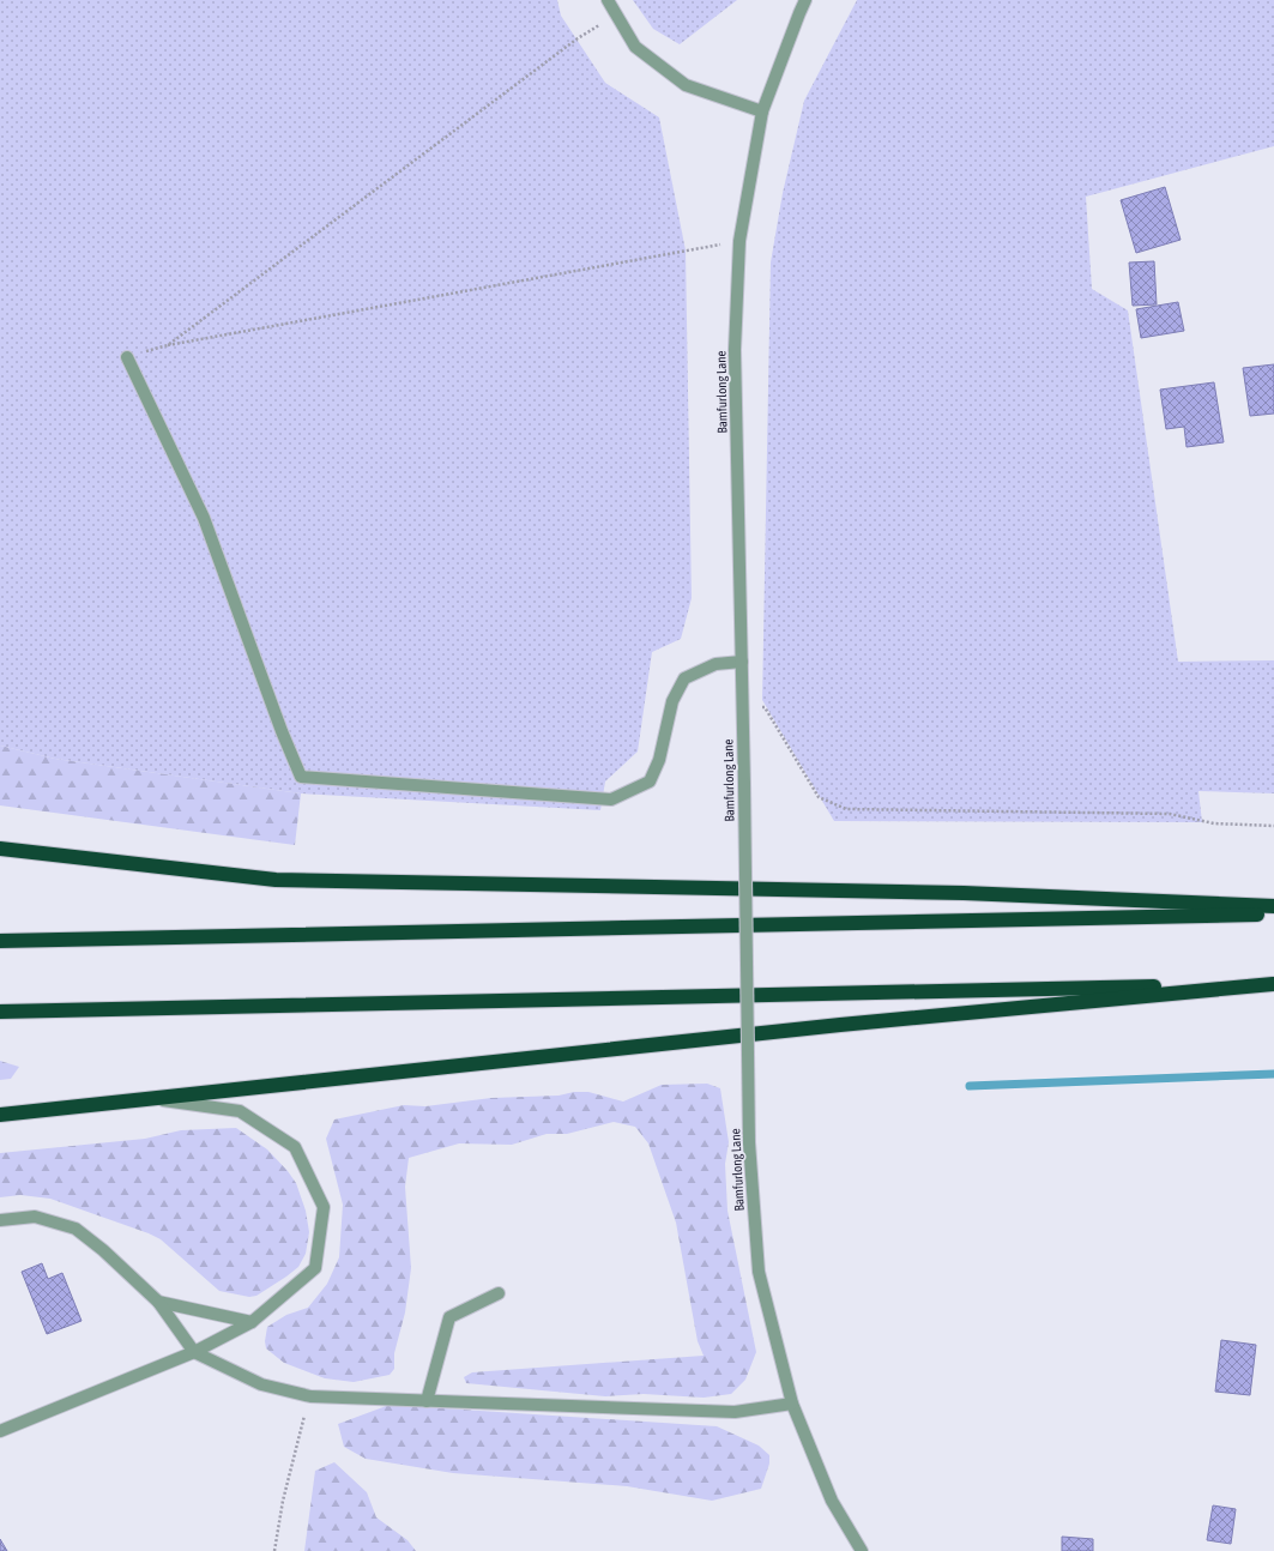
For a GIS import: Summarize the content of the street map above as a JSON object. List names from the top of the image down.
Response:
{
  "streets": {
    "street": ["Bamfurlong Lane"]
  }
}
